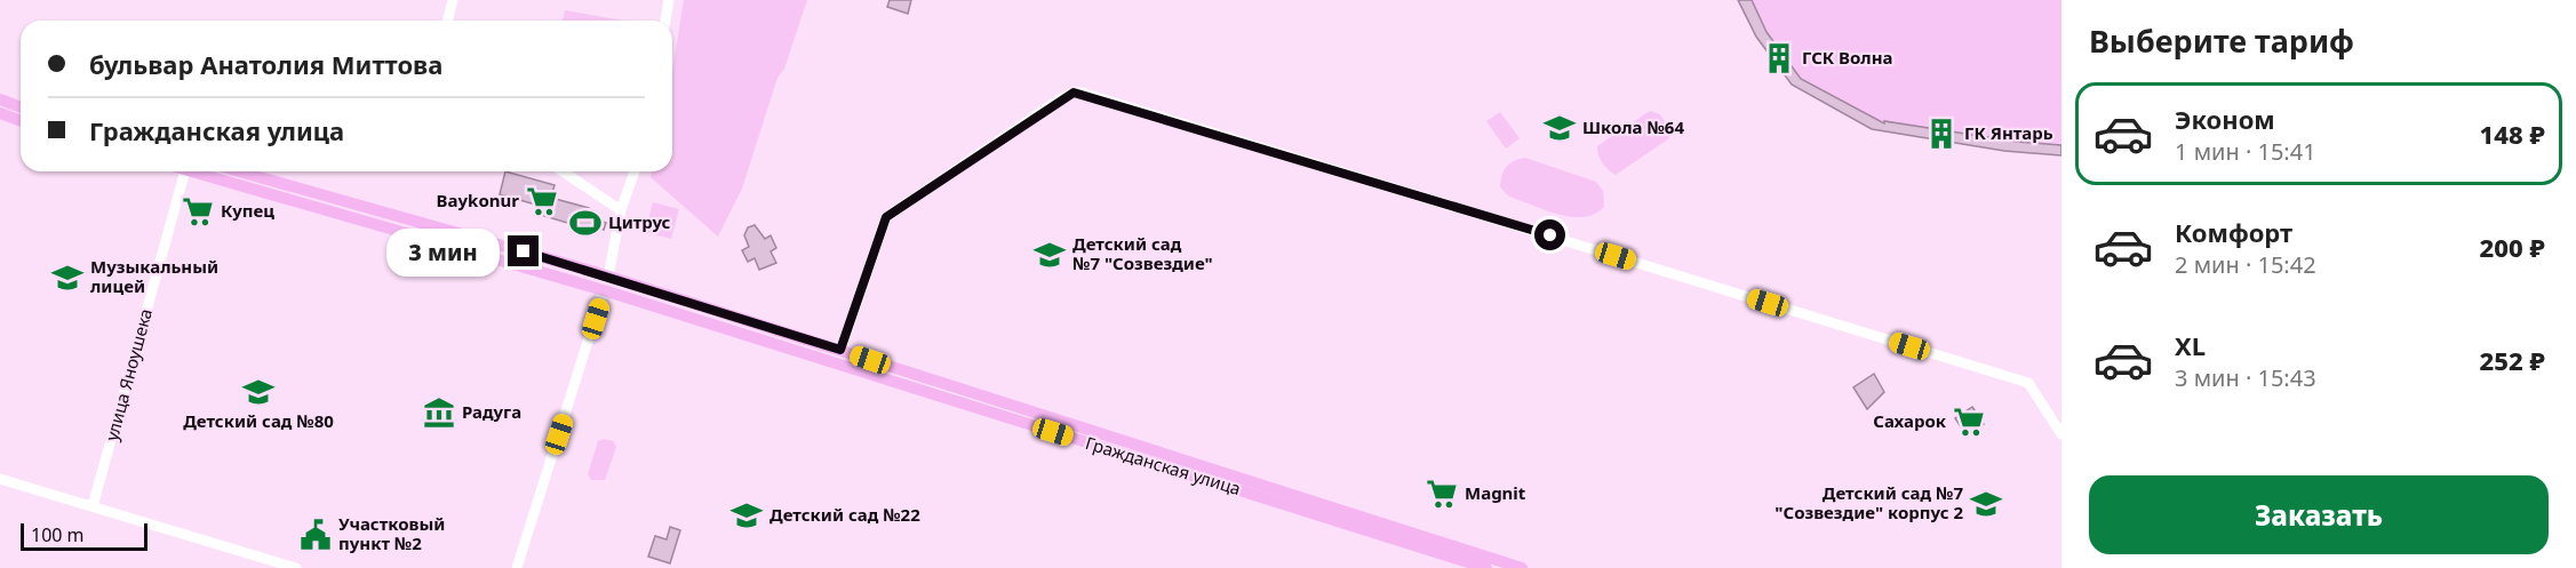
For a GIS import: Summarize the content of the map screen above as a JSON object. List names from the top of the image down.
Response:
{
  "streets": {
    "main road": ["Гражданская улица"],
    "street": ["улица Яноушека"]
  },
  "places": {
    "building": ["ГСК Волна", "ГК Янтарь"],
    "school or university": [
      "Школа №64",
      "Детский сад №7 \"Созвездие\"",
      "Музыкальный лицей",
      "Детский сад №80",
      "Детский сад №7 \"Созвездие\" корпус 2",
      "Детский сад №22"
    ],
    "supermarket": [
      "Baykonur",
      "Купец",
      "Сахарок",
      "Magnit"
    ],
    "sports": ["Цитрус"],
    "museum": ["Радуга"],
    "public building": ["Участковый пункт №2"]
  },
  "scale_bar": "100 m",
  "page": {
    "heading": "Выберите тариф",
    "banner": ["бульвар Анатолия Миттова", "Гражданская улица"],
    "list": [
      {
        "name": "Эконом",
        "note": "1 мин · 15:41",
        "value": "148 ₽"
      },
      {
        "name": "Комфорт",
        "note": "2 мин · 15:42",
        "value": "200 ₽"
      },
      {
        "name": "XL",
        "note": "3 мин · 15:43",
        "value": "252 ₽"
      }
    ],
    "bubble": "3 мин",
    "buttons": "Заказать",
    "scale": "100 m"
  }
}
